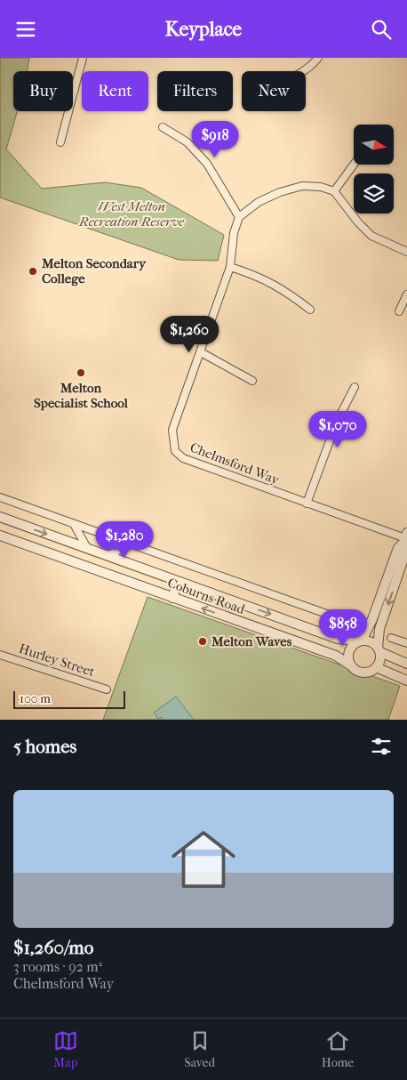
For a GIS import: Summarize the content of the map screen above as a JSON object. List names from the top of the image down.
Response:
{
  "streets": {
    "street": ["Chelmsford Way", "Coburns Road", "Hurley Street"]
  },
  "parks": ["West Melton Recreation Reserve"],
  "places": ["Melton Secondary College", "Melton Specialist School", "Melton Waves"],
  "scale_bar": "100 m",
  "north": "right",
  "page": {
    "header": "Keyplace",
    "chip": [
      "Buy",
      "Rent",
      "Filters",
      "New"
    ],
    "price": [
      "$918",
      "$1,260",
      "$1,070",
      "$1,280",
      "$858"
    ],
    "scale": "100 m",
    "heading": "5 homes",
    "list": [
      {
        "name": "$1,260/mo",
        "note": "3 rooms · 92 m² · Chelmsford Way"
      }
    ],
    "tabs": ["Map", "Saved", "Home"]
  }
}
